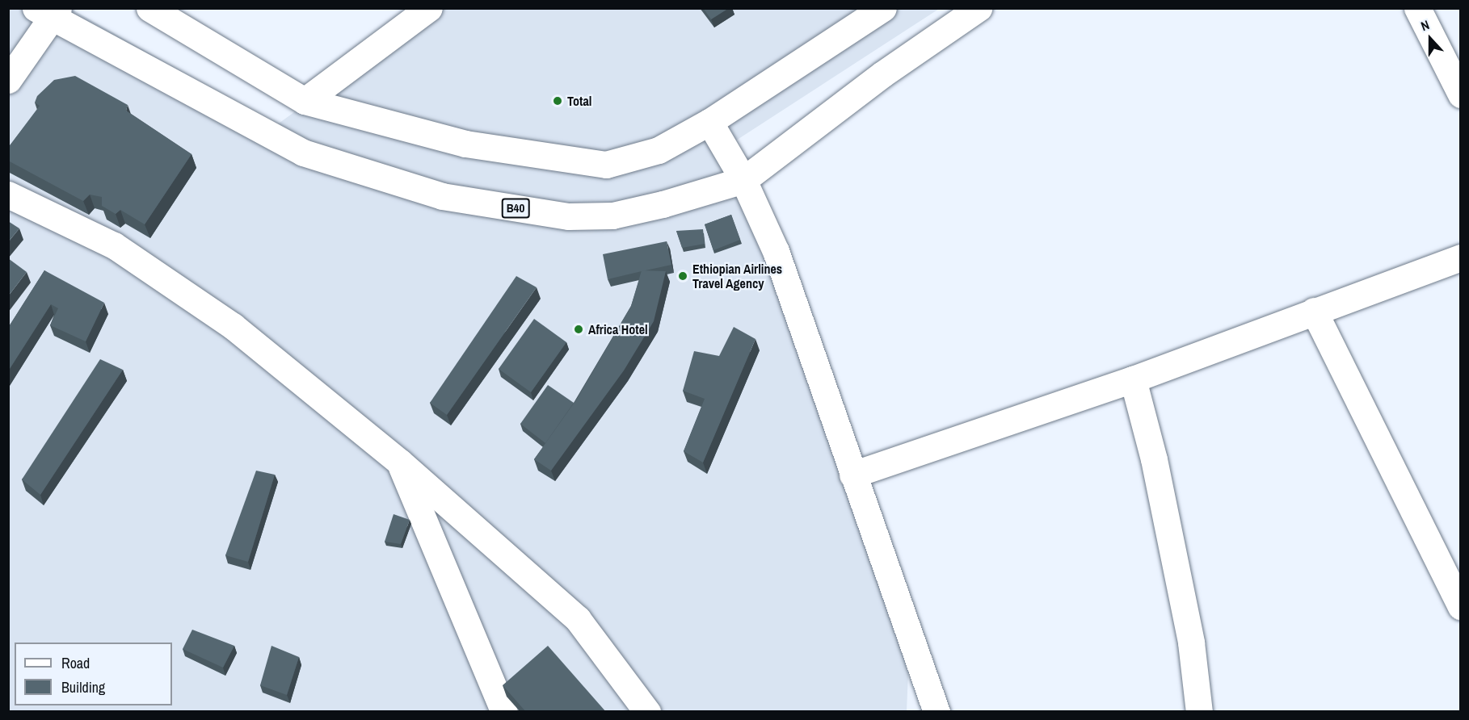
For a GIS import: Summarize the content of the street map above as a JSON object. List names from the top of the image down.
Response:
{
  "streets": {
    "main road": ["B40"]
  },
  "places": ["Total", "Ethiopian Airlines Travel Agency", "Africa Hotel"],
  "legend": ["Road", "Building"],
  "north": "top"
}
